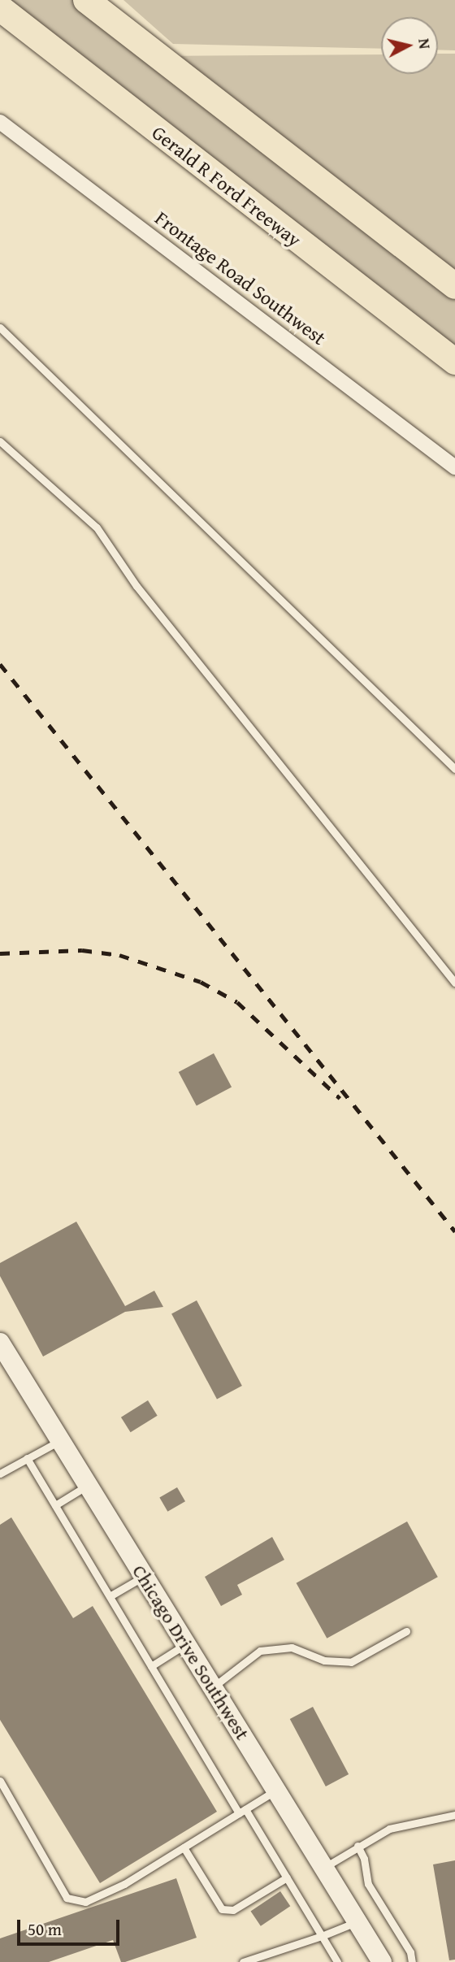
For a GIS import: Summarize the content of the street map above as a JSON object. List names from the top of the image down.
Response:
{
  "streets": {
    "highway": ["Gerald R Ford Freeway"],
    "main road": ["Chicago Drive Southwest"],
    "street": ["Frontage Road Southwest"]
  },
  "scale_bar": "50 m",
  "north": "right"
}
